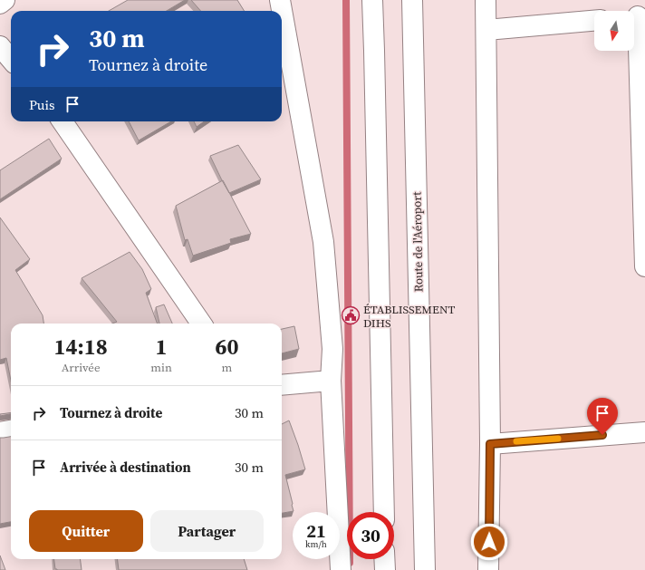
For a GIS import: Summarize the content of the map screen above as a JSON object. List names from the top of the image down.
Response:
{
  "streets": {
    "main road": ["Route de l'Aéroport"]
  },
  "places": {
    "public building": ["ÉTABLISSEMENT DIHS"]
  },
  "north": "bottom",
  "page": {
    "turn": ["30 m", "Tournez à droite"],
    "then": "Puis",
    "eta": [
      "14:18",
      "Arrivée",
      "1",
      "min",
      "60",
      "m"
    ],
    "list": [
      {
        "name": "Tournez à droite",
        "value": "30 m"
      },
      {
        "name": "Arrivée à destination",
        "value": "30 m"
      }
    ],
    "buttons": ["Quitter", "Partager"],
    "speed": "21 km/h",
    "limit": "30"
  }
}
